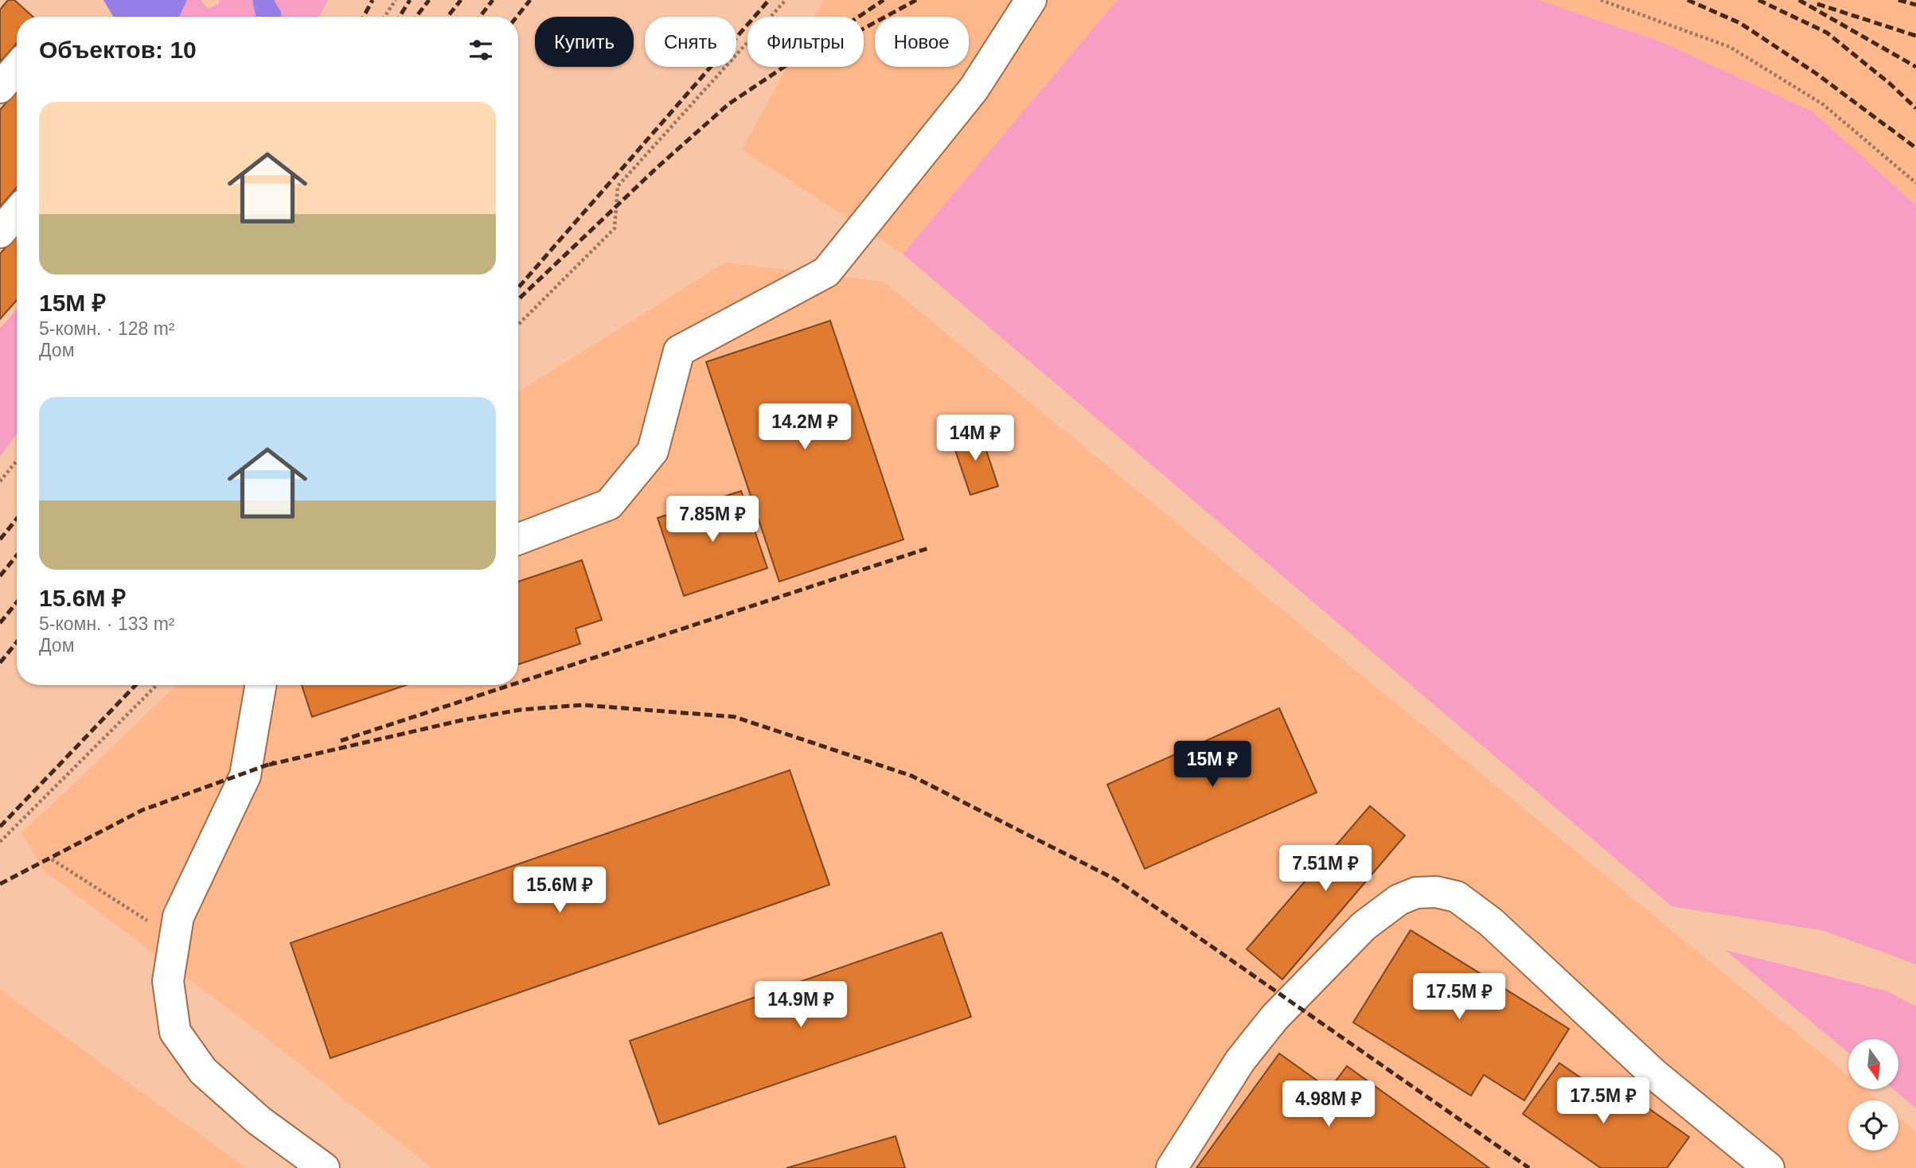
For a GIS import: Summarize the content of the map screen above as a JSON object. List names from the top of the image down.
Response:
{
  "north": "bottom",
  "page": {
    "chip": [
      "Купить",
      "Снять",
      "Фильтры",
      "Новое"
    ],
    "heading": "Объектов: 10",
    "list": [
      {
        "name": "15M ₽",
        "note": "5-комн. · 128 m² · Дом"
      },
      {
        "name": "15.6M ₽",
        "note": "5-комн. · 133 m² · Дом"
      }
    ],
    "price": [
      "14.2M ₽",
      "14M ₽",
      "7.85M ₽",
      "15M ₽",
      "7.51M ₽",
      "15.6M ₽",
      "17.5M ₽",
      "14.9M ₽",
      "17.5M ₽",
      "4.98M ₽"
    ]
  }
}
